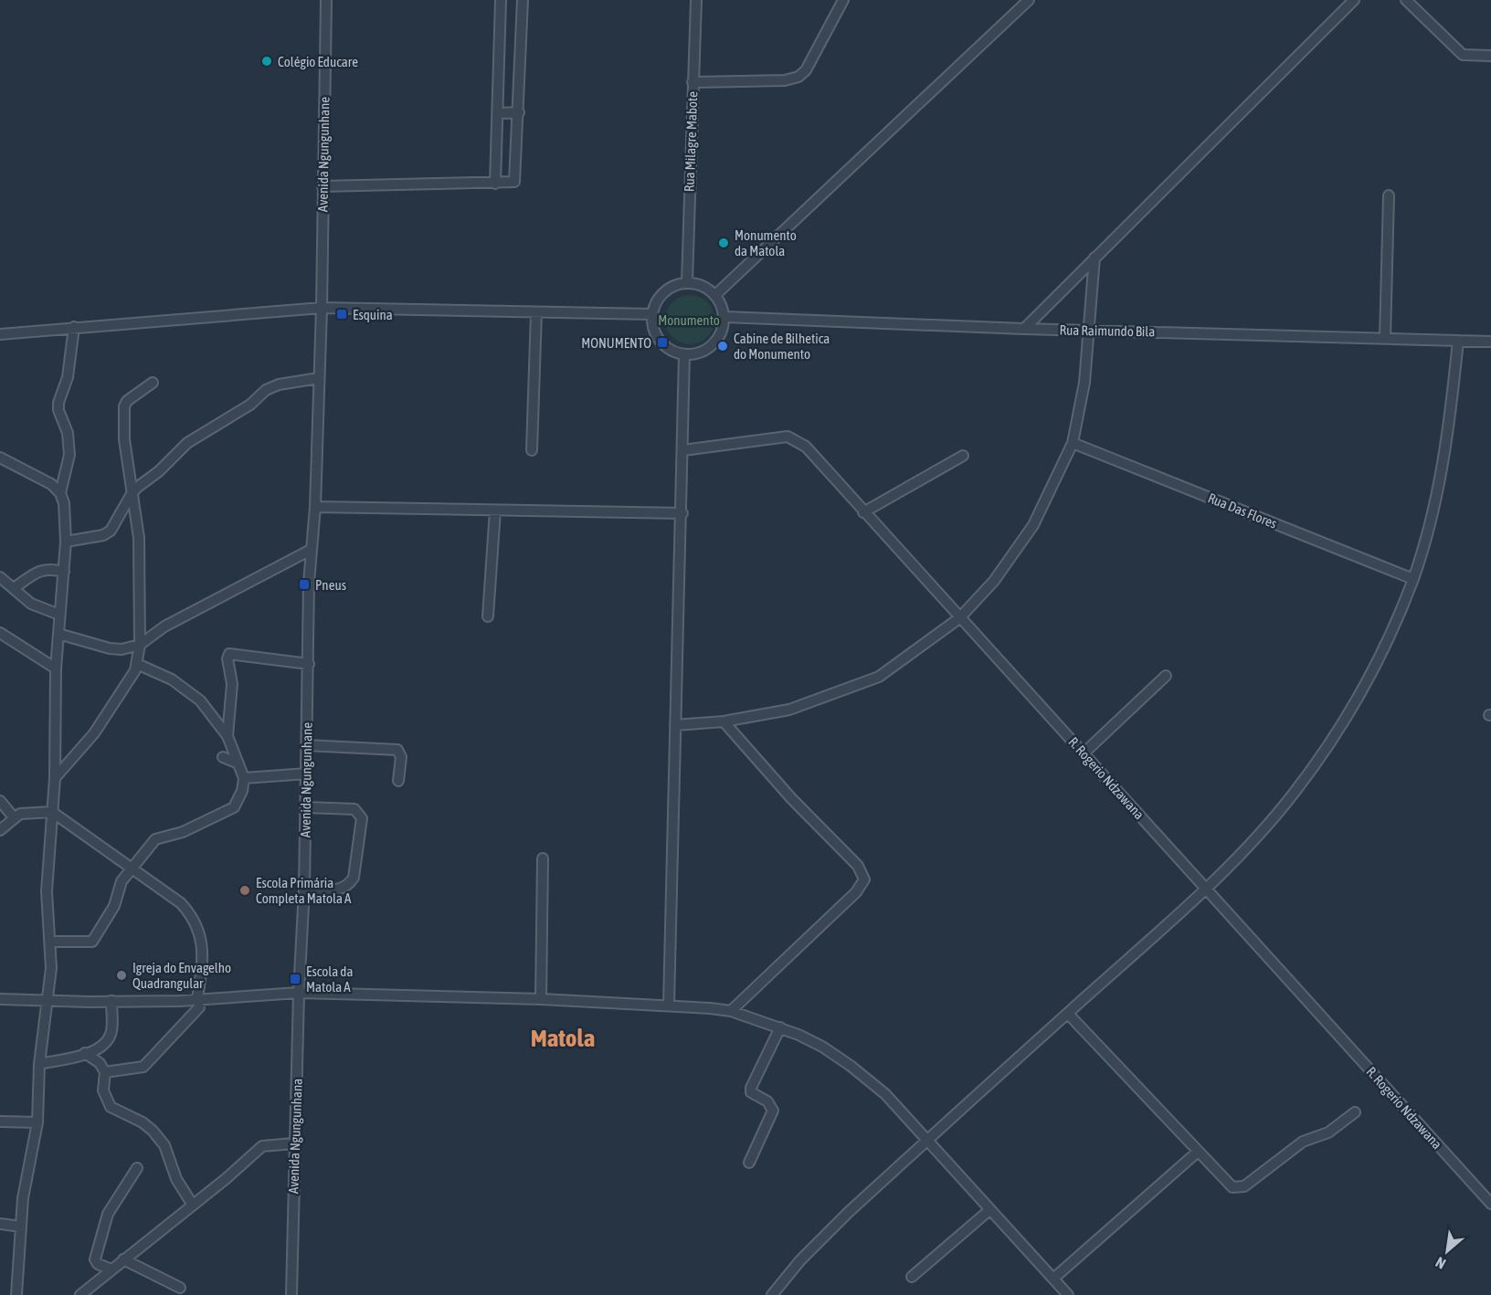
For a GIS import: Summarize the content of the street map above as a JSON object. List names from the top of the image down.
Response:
{
  "streets": {
    "street": [
      "Rua Milagre Mabote",
      "Avenida Ngungunhane",
      "Rua Raimundo Bila",
      "Rua Das Flores",
      "R. Rogerio Ndzawana",
      "Avenida Ngungunhana"
    ]
  },
  "crossings": [
    ["Rua Milagre Mabote", "Rua Raimundo Bila"],
    ["Avenida Ngungunhane", "Avenida Ngungunhana"]
  ],
  "districts": ["Matola"],
  "parks": ["Monumento"],
  "places": {
    "other": [
      "Colégio Educare",
      "Monumento da Matola",
      "Cabine de Bilhetica do Monumento",
      "Escola Primária Completa Matola A",
      "Igreja do Envagelho Quadrangular"
    ],
    "transit": [
      "Esquina",
      "MONUMENTO",
      "Pneus",
      "Escola da Matola A"
    ]
  },
  "north": "bottom left"
}
